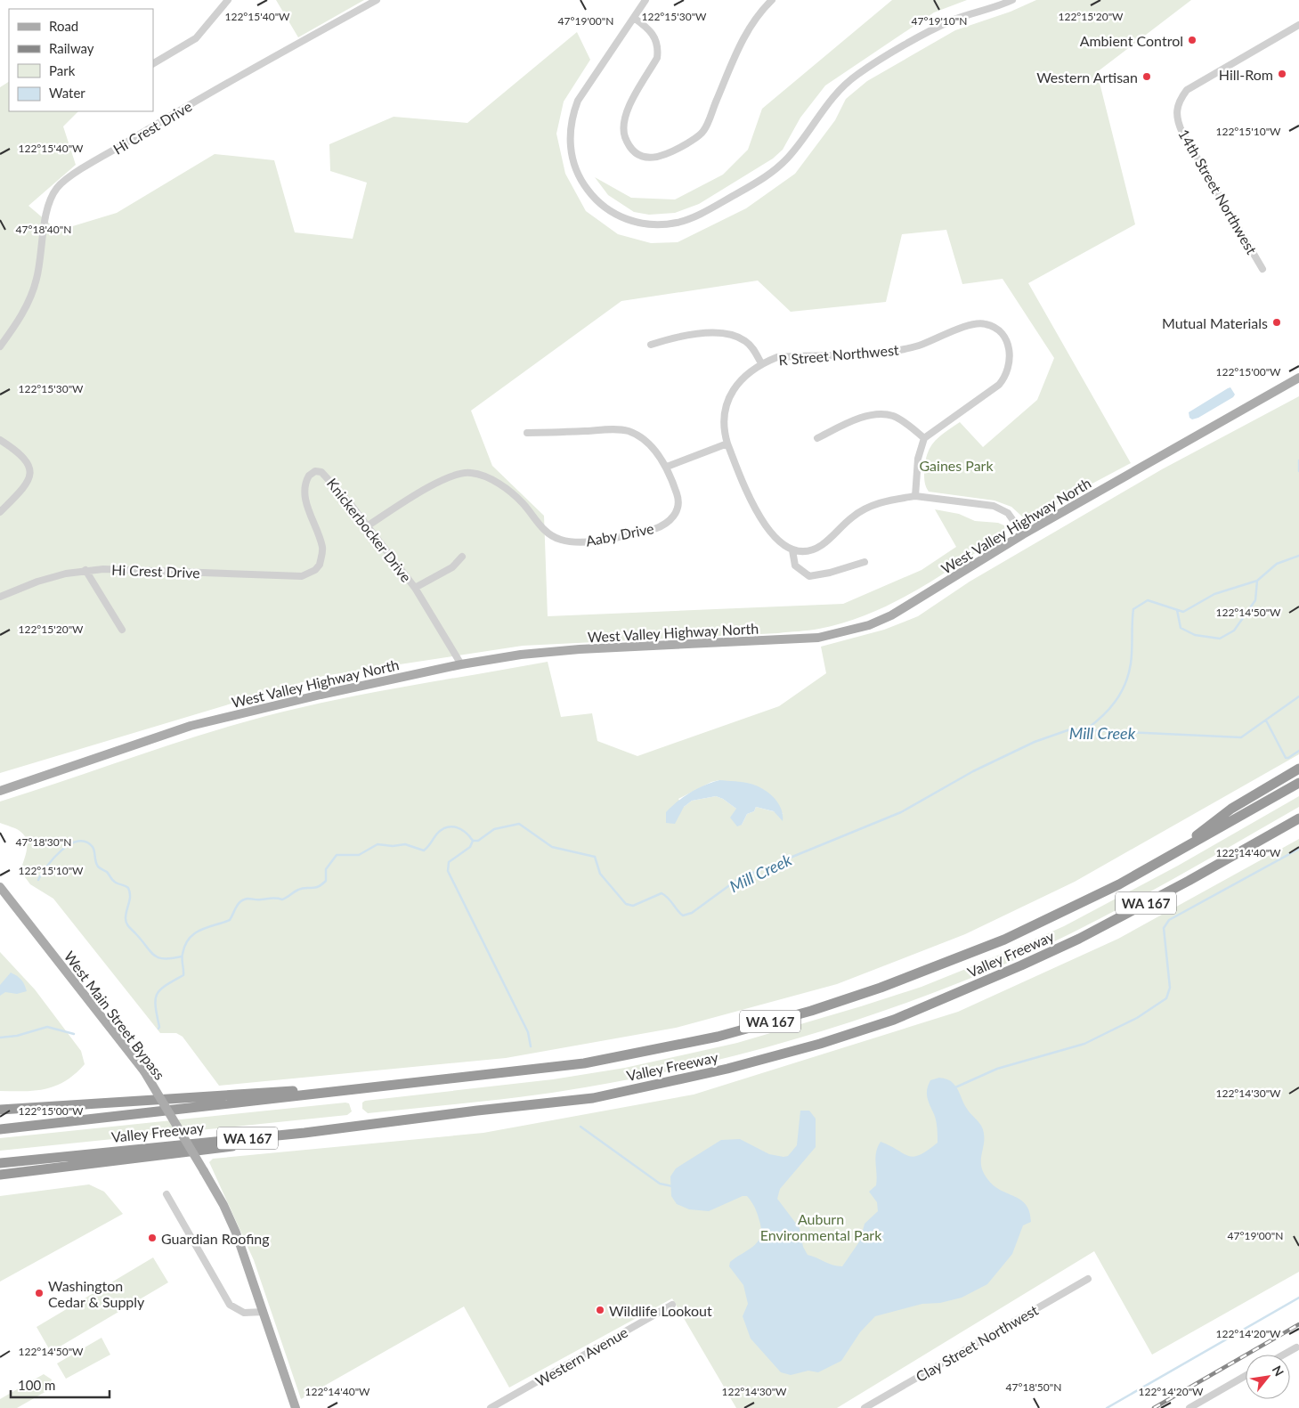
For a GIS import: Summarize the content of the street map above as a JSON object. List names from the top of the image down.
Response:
{
  "streets": {
    "highway": ["WA 167", "Valley Freeway"],
    "main road": ["West Valley Highway North", "West Main Street Bypass"],
    "street": [
      "Hi Crest Drive",
      "14th Street Northwest",
      "R Street Northwest",
      "Knickerbocker Drive",
      "Aaby Drive",
      "Clay Street Northwest",
      "Western Avenue"
    ]
  },
  "crossings": [
    ["Hi Crest Drive", "Knickerbocker Drive"],
    ["West Valley Highway North", "Knickerbocker Drive"],
    ["Knickerbocker Drive", "Aaby Drive"]
  ],
  "water": ["Mill Creek"],
  "parks": ["Gaines Park", "Auburn Environmental Park"],
  "places": [
    "Ambient Control",
    "Hill-Rom",
    "Western Artisan",
    "Mutual Materials",
    "Guardian Roofing",
    "Washington Cedar & Supply",
    "Wildlife Lookout"
  ],
  "legend": [
    "Road",
    "Railway",
    "Park",
    "Water"
  ],
  "scale_bar": "100 m",
  "north": "top right",
  "coordinates": [
    "122°15'40\"W",
    "122°15'30\"W",
    "122°15'20\"W",
    "47°19'10\"N",
    "47°19'00\"N",
    "122°15'10\"W",
    "47°18'40\"N",
    "122°15'00\"W",
    "122°14'50\"W",
    "47°18'30\"N",
    "122°14'40\"W",
    "122°14'30\"W",
    "122°14'20\"W",
    "47°18'50\"N"
  ]
}
